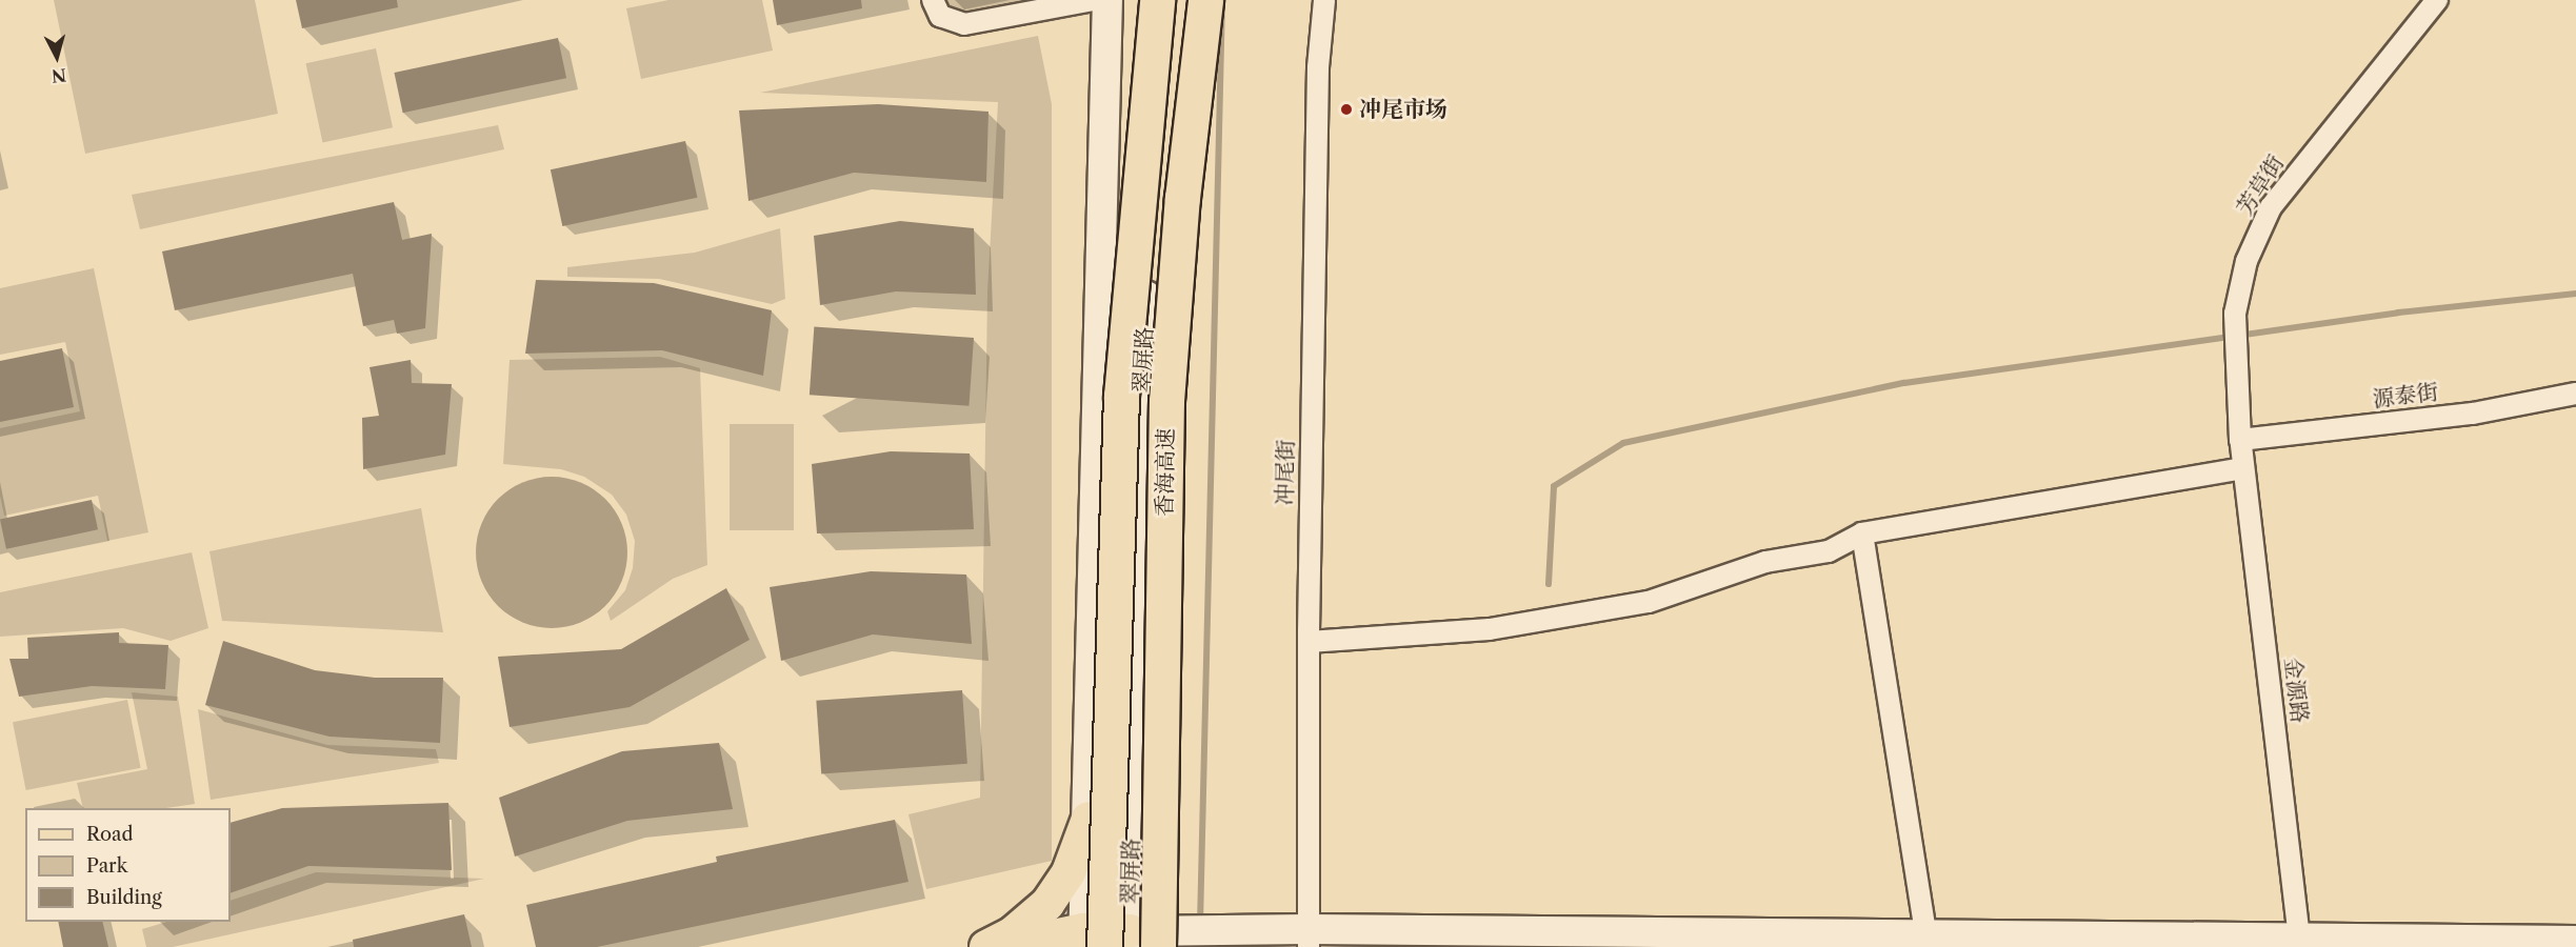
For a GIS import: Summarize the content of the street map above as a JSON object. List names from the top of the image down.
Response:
{
  "streets": {
    "highway": ["香海高速"],
    "main road": ["翠屏路"],
    "street": [
      "芳草街",
      "源泰街",
      "冲尾街",
      "金源路"
    ]
  },
  "crossings": [
    ["芳草街", "源泰街"],
    ["芳草街", "金源路"],
    ["翠屏路", "香海高速"],
    ["源泰街", "金源路"]
  ],
  "places": ["冲尾市场"],
  "legend": ["Road", "Park", "Building"],
  "north": "bottom"
}
